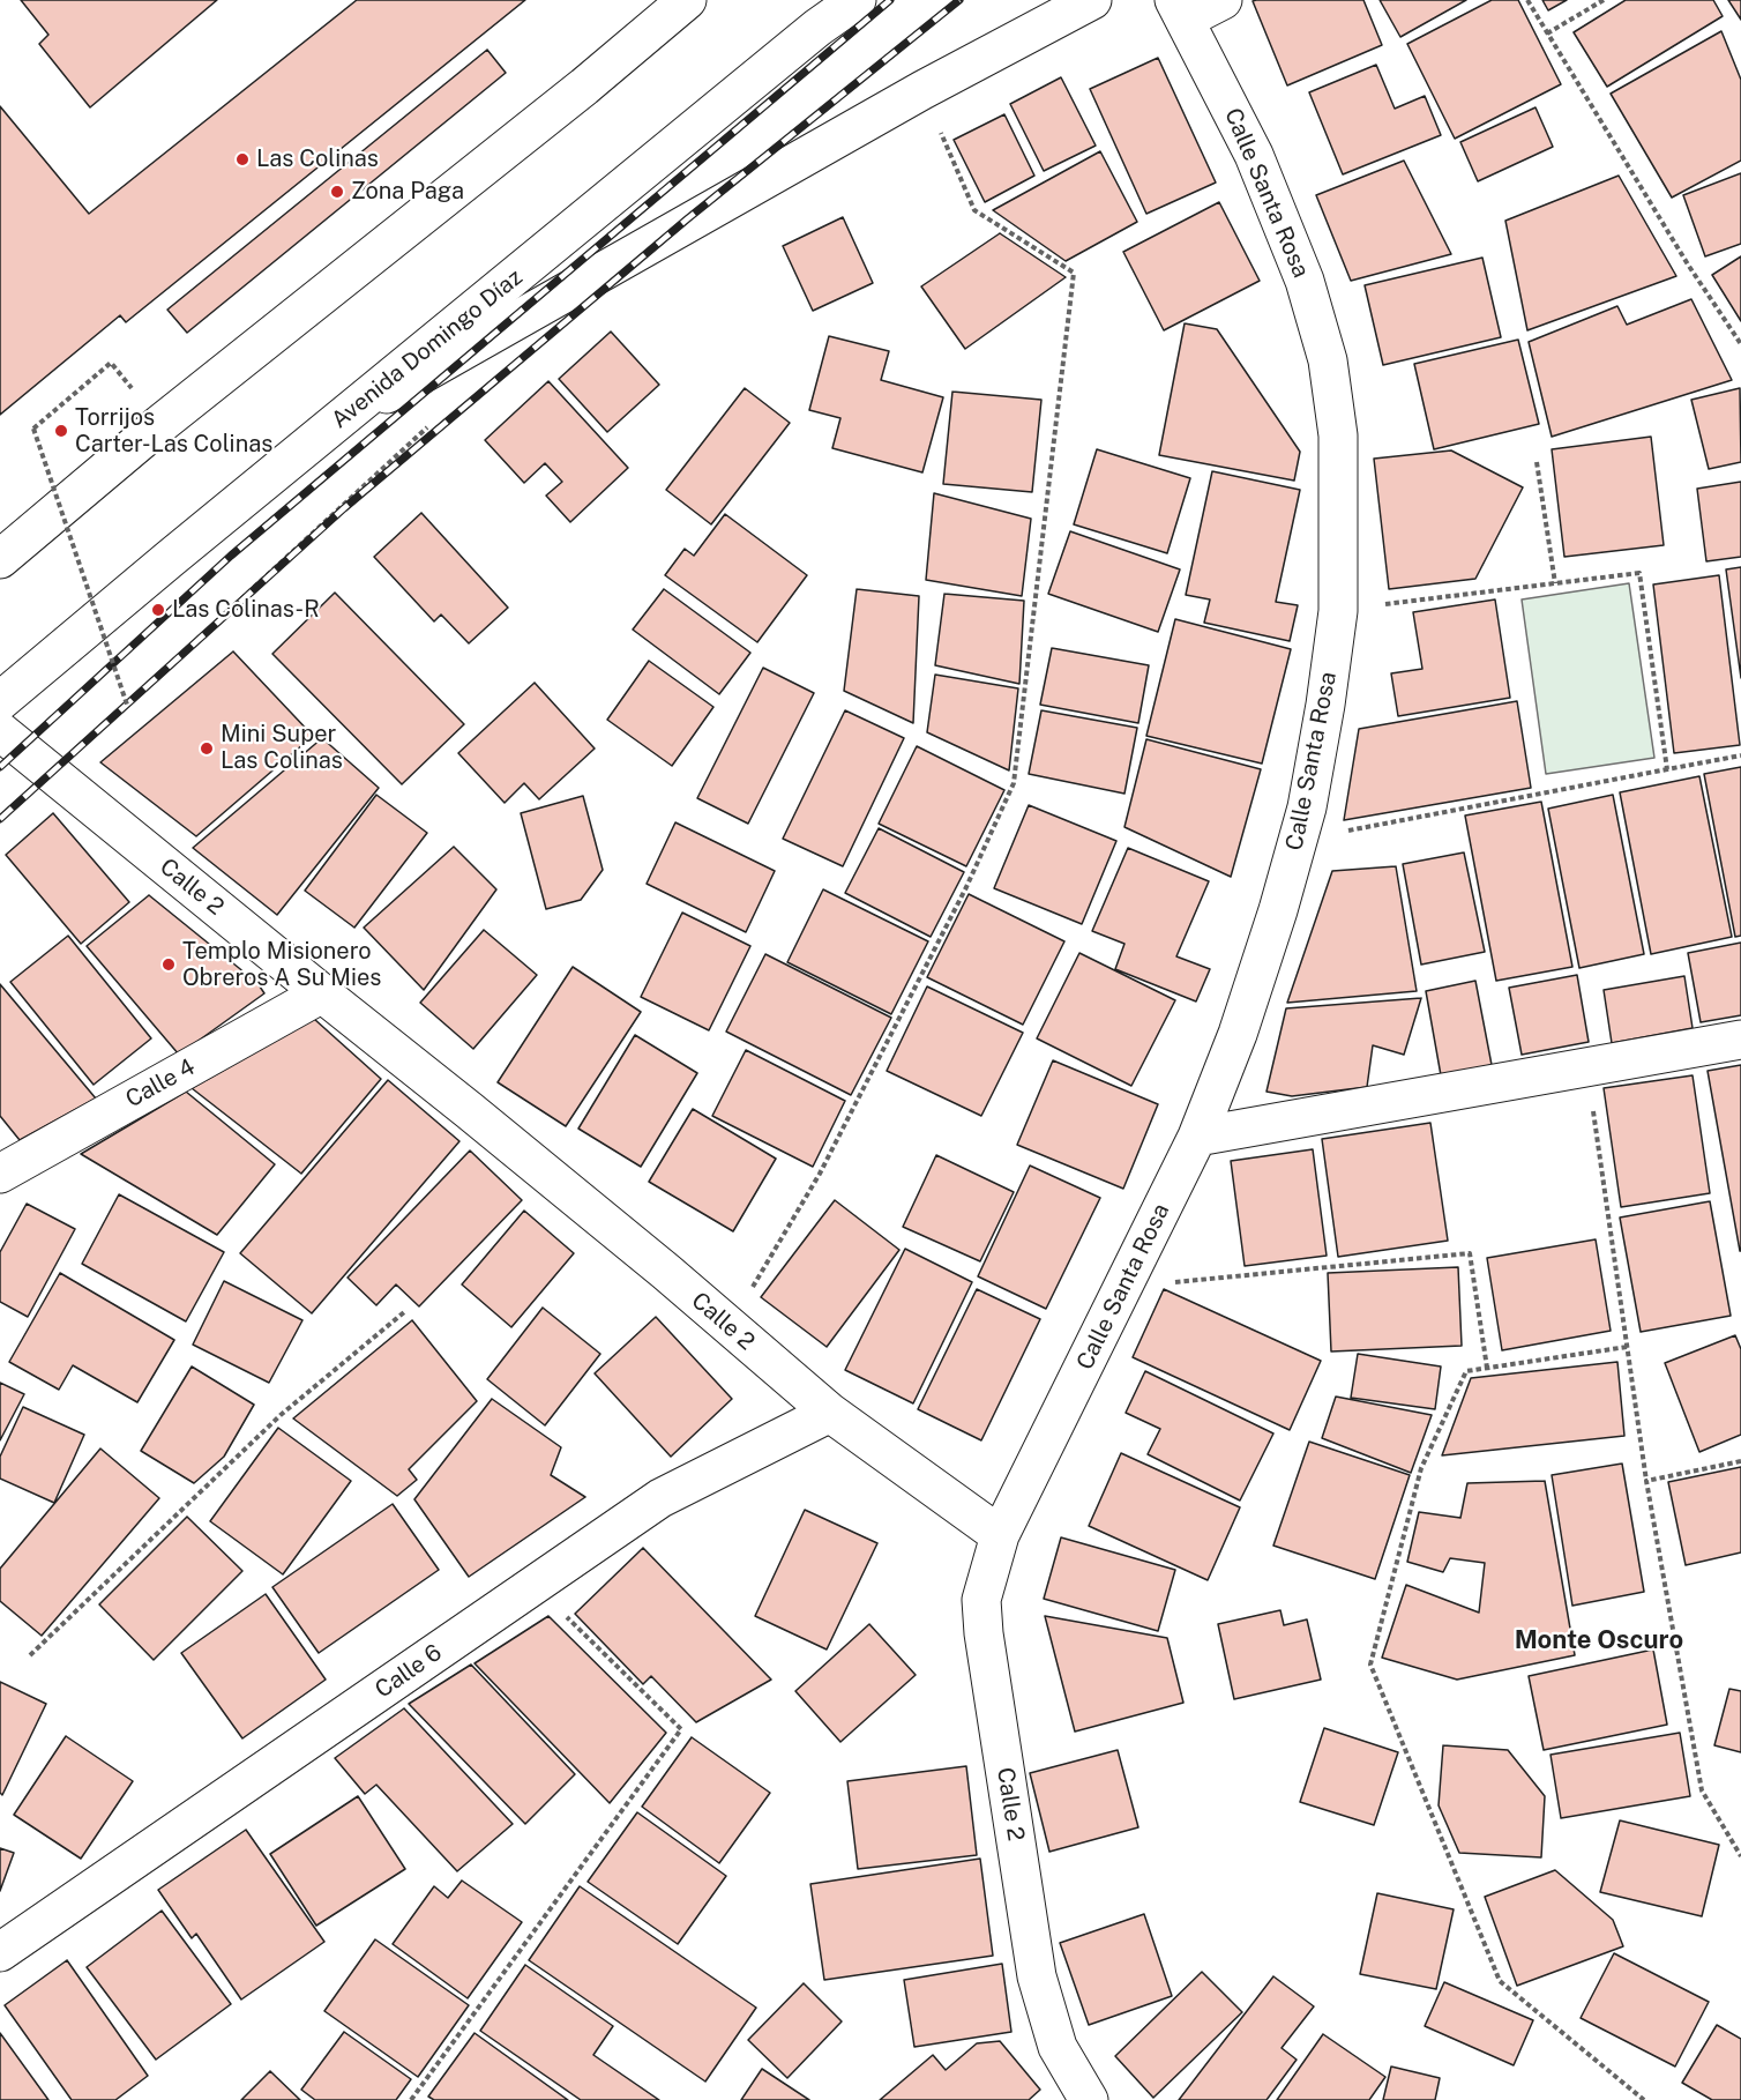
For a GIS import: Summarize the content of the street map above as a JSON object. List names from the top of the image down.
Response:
{
  "streets": {
    "street": [
      "Calle Santa Rosa",
      "Avenida Domingo Díaz",
      "Calle 2",
      "Calle 4",
      "Calle 6"
    ]
  },
  "crossings": [
    ["Calle Santa Rosa", "Calle 2"],
    ["Calle 2", "Calle 4"],
    ["Calle 2", "Calle 6"]
  ],
  "districts": ["Monte Oscuro"],
  "places": [
    "Las Colinas",
    "Zona Paga",
    "Torrijos Carter-Las Colinas",
    "Las Colinas-R",
    "Mini Super Las Colinas",
    "Templo Misionero Obreros A Su Mies"
  ]
}
